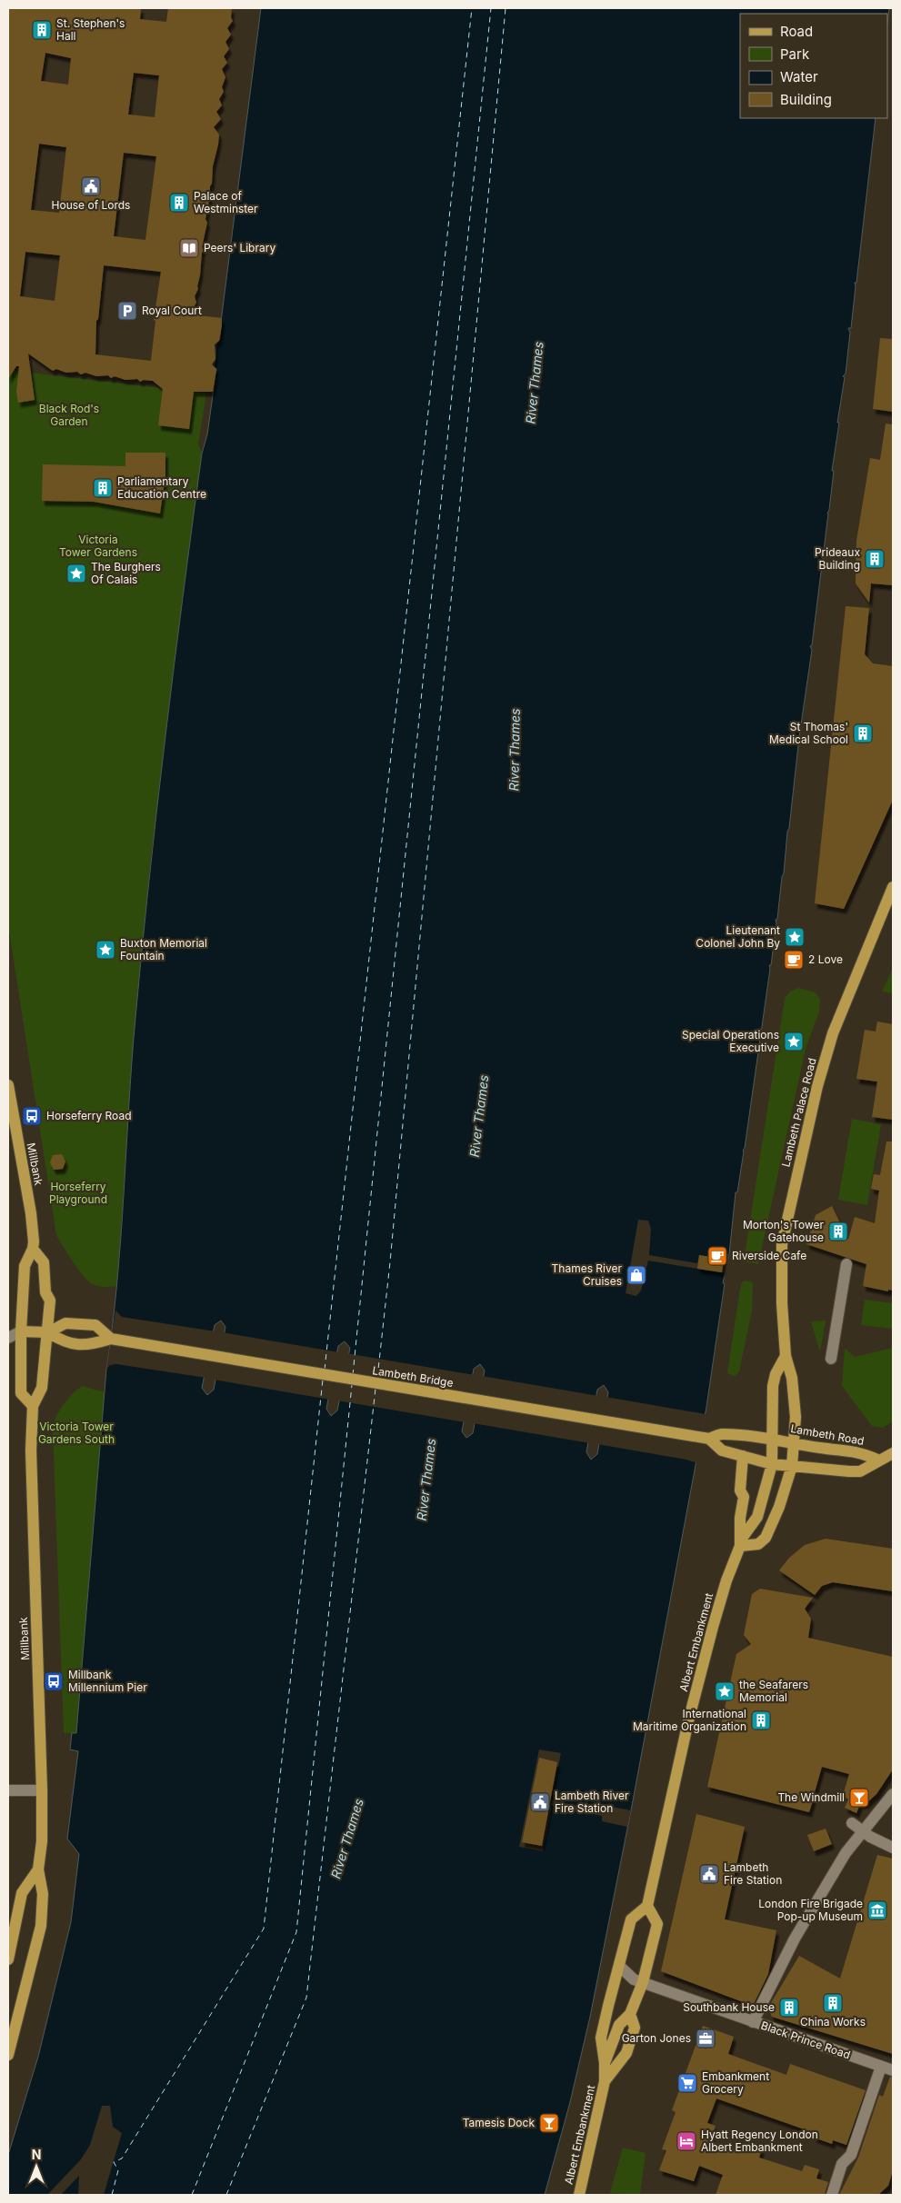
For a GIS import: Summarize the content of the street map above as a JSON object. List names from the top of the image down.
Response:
{
  "streets": {
    "main road": [
      "Lambeth Palace Road",
      "Millbank",
      "Lambeth Bridge",
      "Lambeth Road",
      "Albert Embankment"
    ],
    "street": ["Black Prince Road"]
  },
  "crossings": [
    ["Lambeth Palace Road", "Lambeth Road"],
    ["Millbank", "Lambeth Bridge"],
    ["Lambeth Bridge", "Lambeth Road"],
    ["Lambeth Bridge", "Albert Embankment"],
    ["Albert Embankment", "Black Prince Road"]
  ],
  "water": ["River Thames"],
  "parks": [
    "Black Rod's Garden",
    "Victoria Tower Gardens",
    "Horseferry Playground",
    "Victoria Tower Gardens South"
  ],
  "places": {
    "building": [
      "St. Stephen's Hall",
      "Palace of Westminster",
      "Parliamentary Education Centre",
      "Prideaux Building",
      "St Thomas' Medical School",
      "Morton's Tower Gatehouse",
      "International Maritime Organization",
      "China Works",
      "Southbank House"
    ],
    "public building": ["House of Lords", "Lambeth River Fire Station", "Lambeth Fire Station"],
    "library": ["Peers' Library"],
    "parking": ["Royal Court"],
    "place": [
      "The Burghers Of Calais",
      "Lieutenant Colonel John By",
      "Buxton Memorial Fountain",
      "Special Operations Executive",
      "the Seafarers Memorial"
    ],
    "cafe": ["2 Love", "Riverside Cafe"],
    "bus stop": ["Horseferry Road", "Millbank Millennium Pier"],
    "shop": ["Thames River Cruises"],
    "bar": ["The Windmill", "Tamesis Dock"],
    "museum": ["London Fire Brigade Pop-up Museum"],
    "office": ["Garton Jones"],
    "supermarket": ["Embankment Grocery"],
    "hotel": ["Hyatt Regency London Albert Embankment"]
  },
  "legend": [
    "Road",
    "Park",
    "Water",
    "Building"
  ],
  "north": "top"
}
